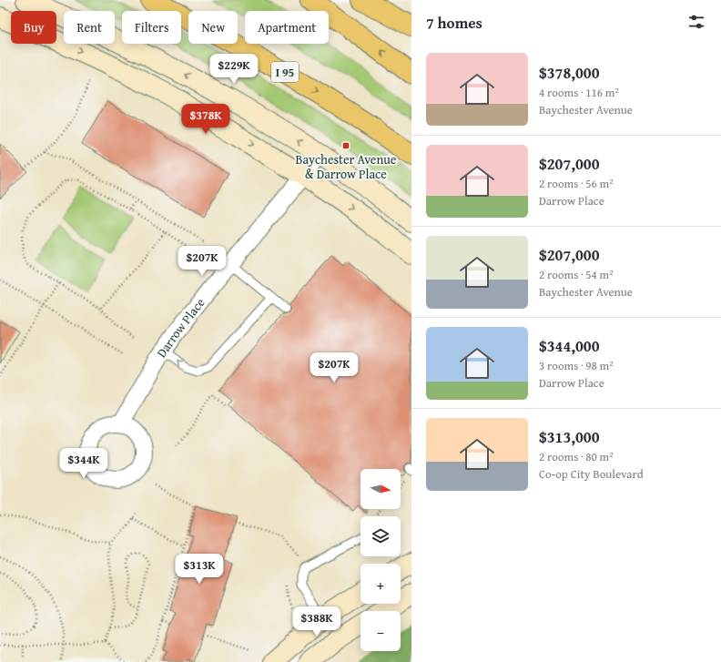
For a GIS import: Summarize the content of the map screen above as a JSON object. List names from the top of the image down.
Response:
{
  "streets": {
    "highway": ["I 95"],
    "street": ["Darrow Place"]
  },
  "places": {
    "transit": ["Baychester Avenue & Darrow Place"]
  },
  "north": "right",
  "page": {
    "heading": "7 homes",
    "chip": [
      "Buy",
      "Rent",
      "Filters",
      "New",
      "Apartment"
    ],
    "list": [
      {
        "name": "$378,000",
        "note": "4 rooms · 116 m² · Baychester Avenue"
      },
      {
        "name": "$207,000",
        "note": "2 rooms · 56 m² · Darrow Place"
      },
      {
        "name": "$207,000",
        "note": "2 rooms · 54 m² · Baychester Avenue"
      },
      {
        "name": "$344,000",
        "note": "3 rooms · 98 m² · Darrow Place"
      },
      {
        "name": "$313,000",
        "note": "2 rooms · 80 m² · Co-op City Boulevard"
      }
    ],
    "price": [
      "$229K",
      "$378K",
      "$207K",
      "$207K",
      "$344K",
      "$313K",
      "$388K"
    ],
    "map_buttons": ["+", "−"]
  }
}
